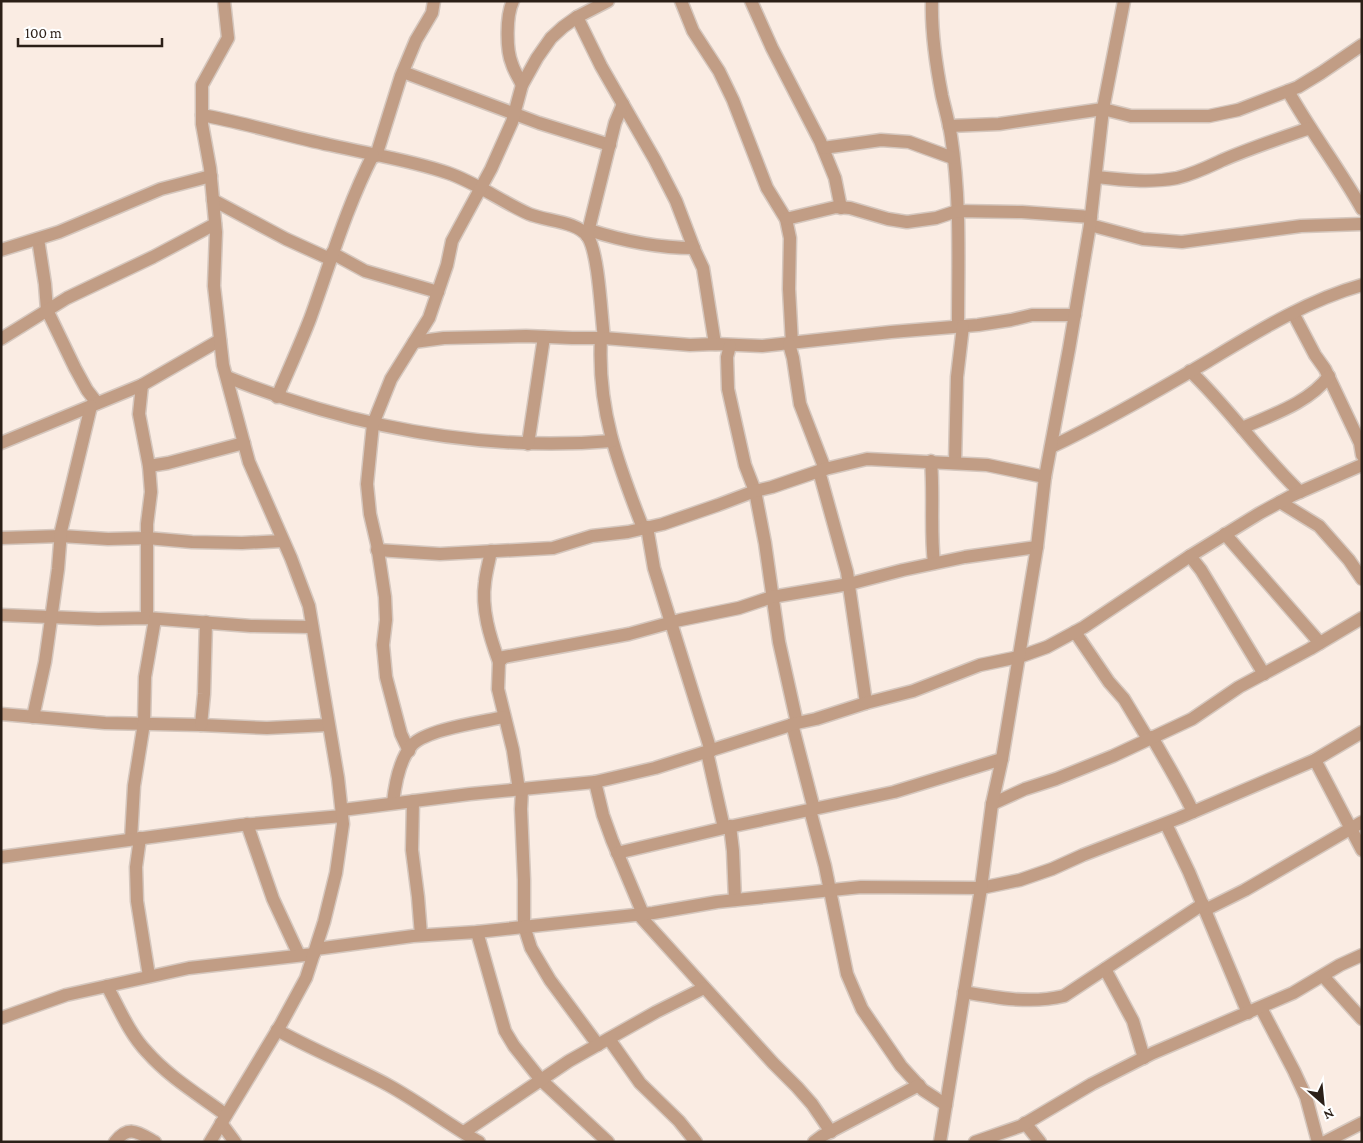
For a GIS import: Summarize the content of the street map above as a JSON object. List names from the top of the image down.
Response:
{
  "scale_bar": "100 m",
  "north": "bottom right"
}
